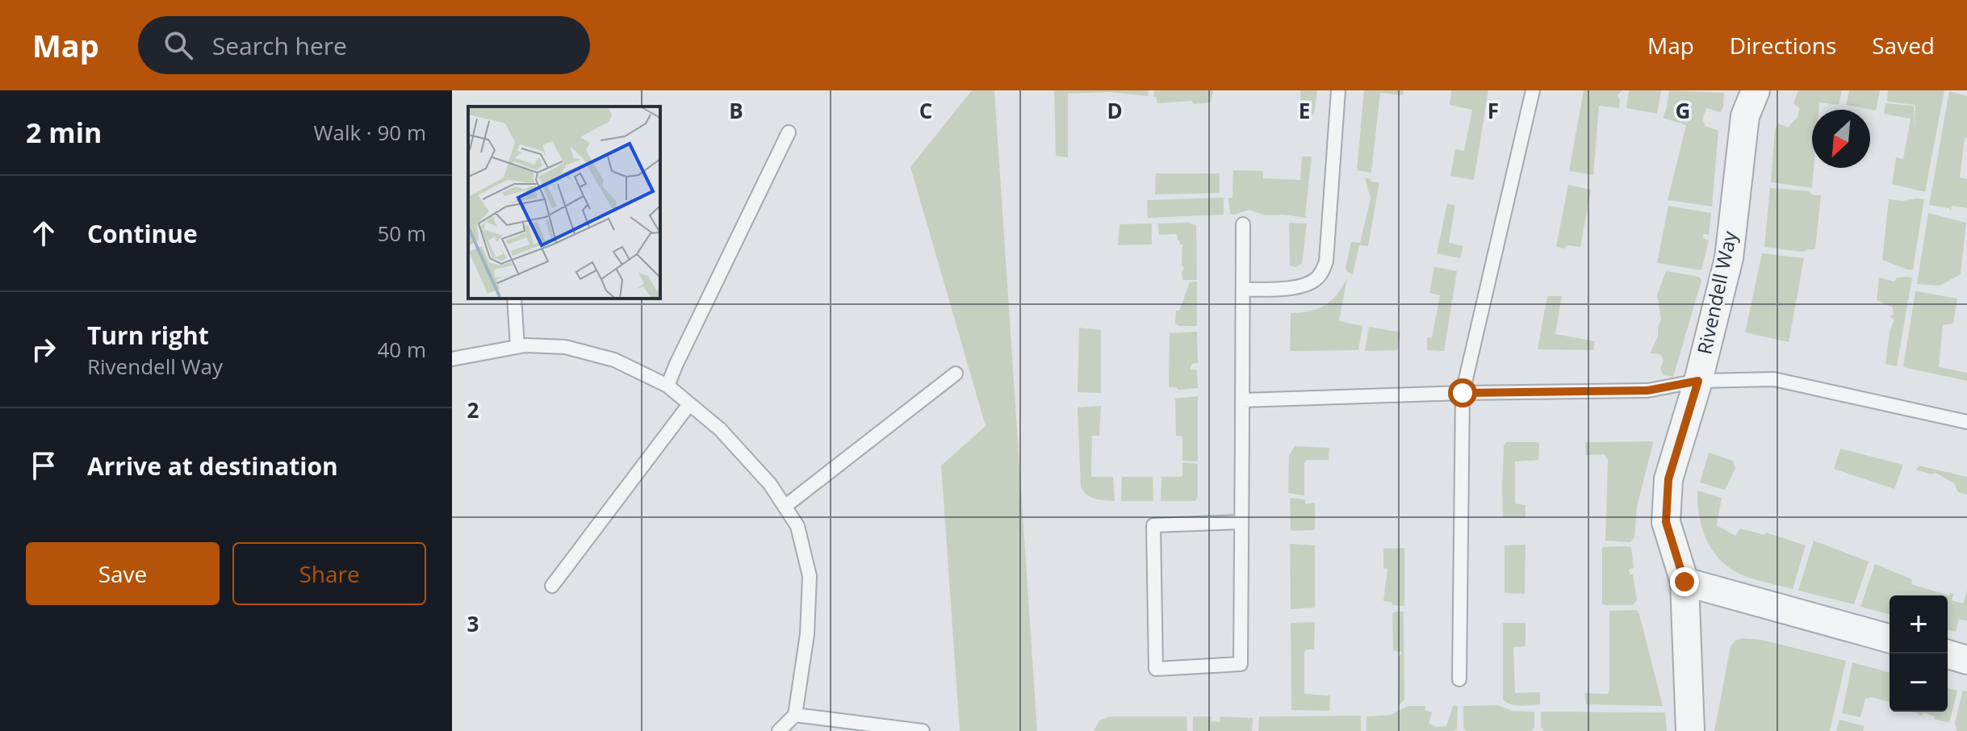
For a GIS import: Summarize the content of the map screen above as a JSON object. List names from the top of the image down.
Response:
{
  "streets": {
    "street": ["Rivendell Way"]
  },
  "north": "bottom left",
  "page": {
    "header": "Map",
    "search": "Search here",
    "nav": ["Map", "Directions", "Saved"],
    "heading": ["2 min", "Walk · 90 m"],
    "list": [
      ["Continue", "50 m"],
      ["Turn right", "Rivendell Way", "40 m"],
      "Arrive at destination"
    ],
    "buttons": ["Save", "Share"],
    "map_buttons": ["+", "−"]
  },
  "grid": {
    "columns": [
      "B",
      "C",
      "D",
      "E",
      "F",
      "G"
    ],
    "rows": ["2", "3"]
  }
}
